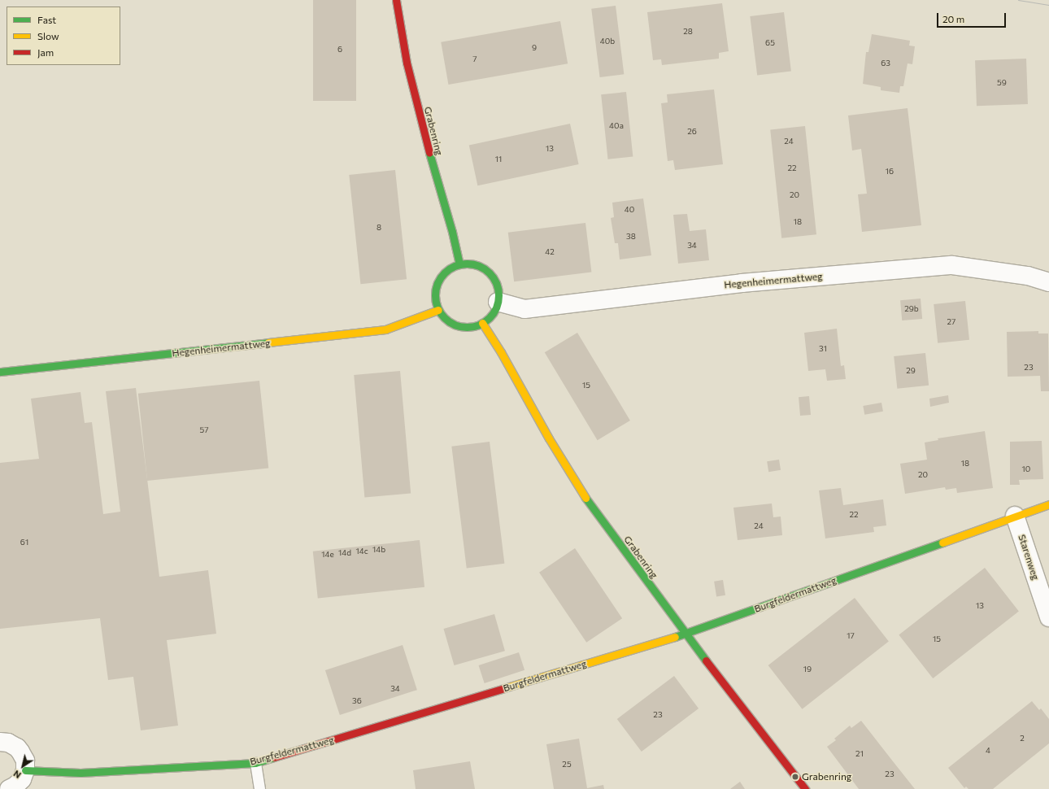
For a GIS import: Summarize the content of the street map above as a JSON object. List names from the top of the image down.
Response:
{
  "streets": {
    "street": [
      "Grabenring",
      "Hegenheimermattweg",
      "Starenweg",
      "Burgfeldermattweg"
    ]
  },
  "crossings": [
    ["Grabenring", "Hegenheimermattweg"],
    ["Grabenring", "Burgfeldermattweg"],
    ["Starenweg", "Burgfeldermattweg"]
  ],
  "places": ["Grabenring"],
  "house_numbers": [
    "28",
    "40b",
    "65",
    "9",
    "6",
    "7",
    "63",
    "59",
    "40a",
    "26",
    "24",
    "13",
    "11",
    "22",
    "16",
    "20",
    "40",
    "18",
    "8",
    "38",
    "34",
    "42",
    "29b",
    "27",
    "31",
    "23",
    "29",
    "15",
    "57",
    "18",
    "10",
    "20",
    "22",
    "24",
    "61",
    "14b",
    "14c",
    "14d",
    "14e",
    "13",
    "17",
    "15",
    "19",
    "34",
    "36",
    "23",
    "2",
    "4",
    "21",
    "25",
    "23"
  ],
  "legend": ["Fast", "Slow", "Jam"],
  "scale_bar": "20 m",
  "north": "bottom left"
}
